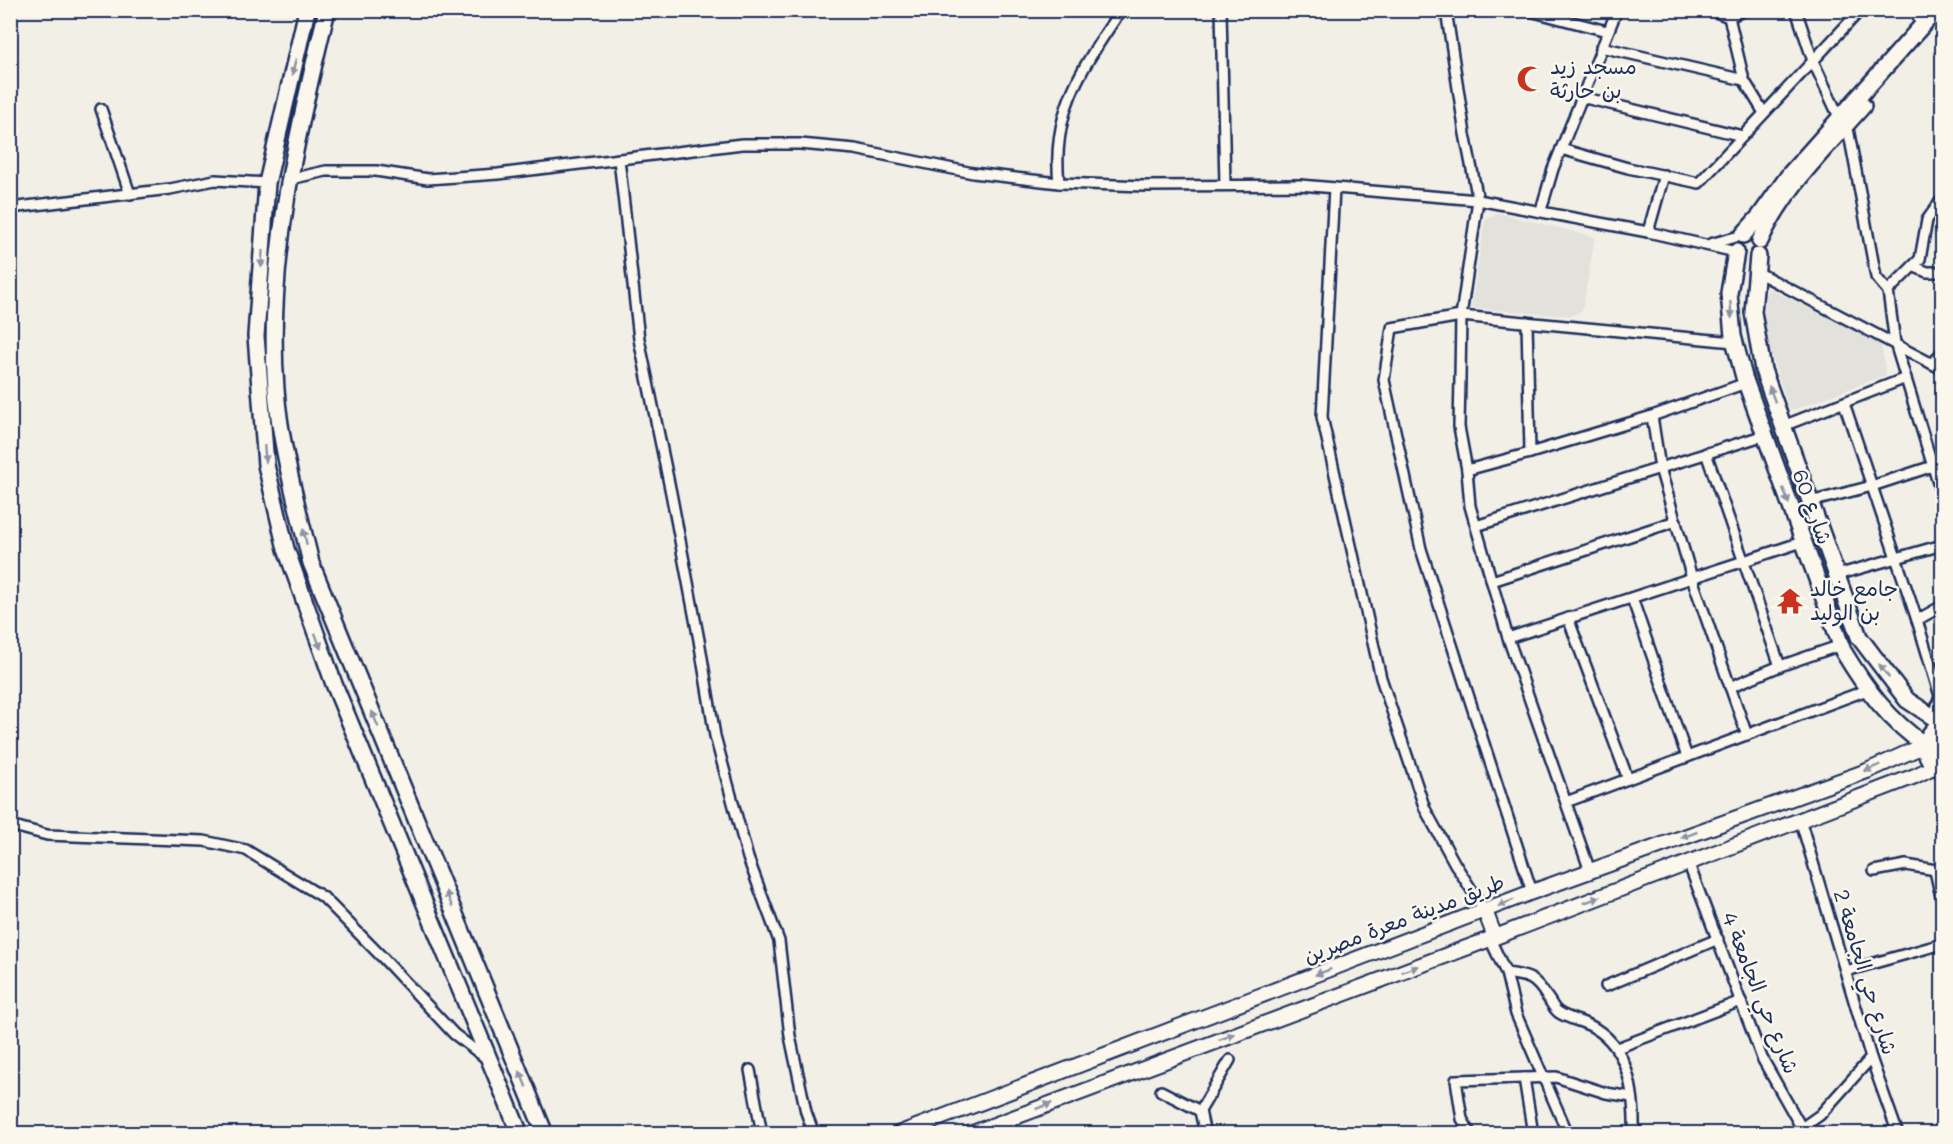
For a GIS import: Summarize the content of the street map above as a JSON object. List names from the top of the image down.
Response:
{
  "streets": {
    "main road": ["شارع 60", "طريق مدينة معرة مصرين"],
    "street": ["شارع حي الجامعة 2", "شارع حي الجامعة 4"]
  },
  "crossings": [
    ["شارع 60", "طريق مدينة معرة مصرين"]
  ],
  "places": {
    "mosque": ["مسجد زيد بن حارثة"],
    "temple": ["جامع خالد بن الوليد"]
  }
}
